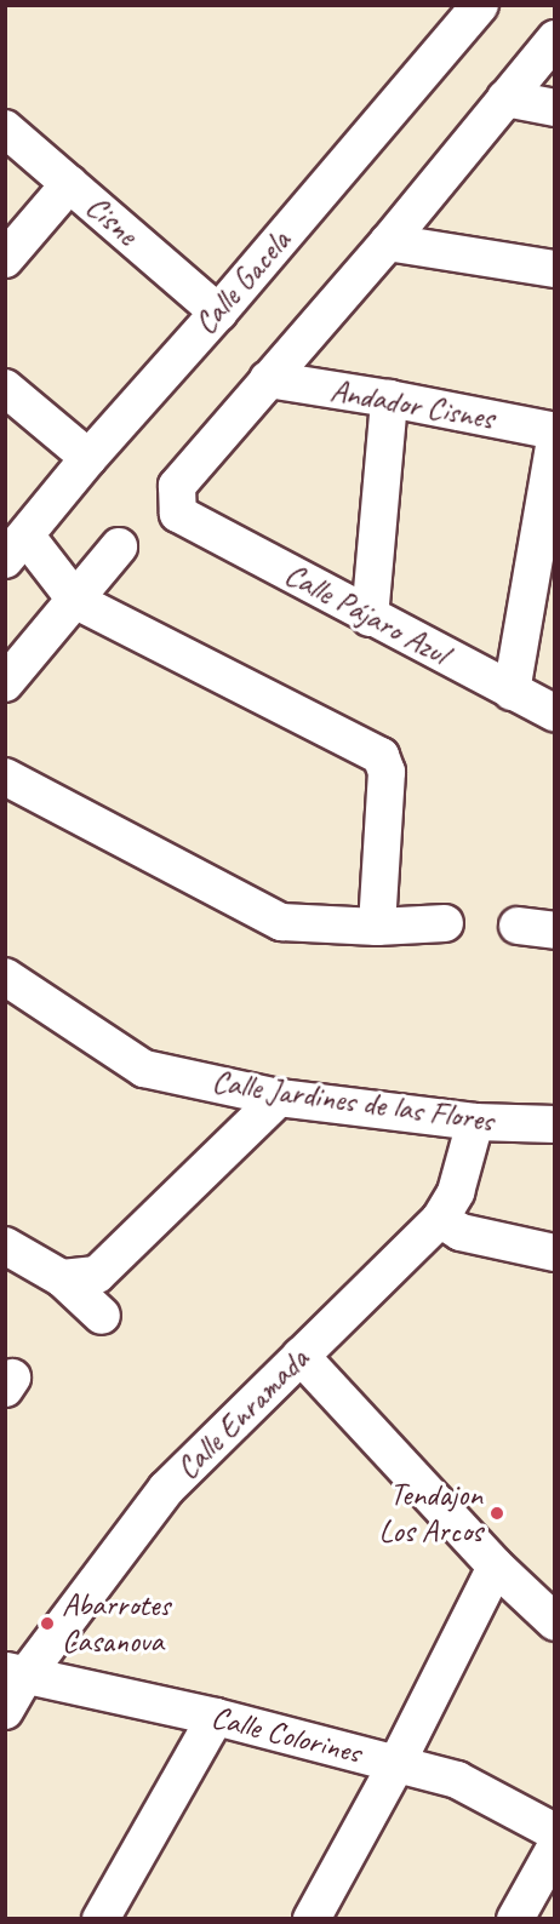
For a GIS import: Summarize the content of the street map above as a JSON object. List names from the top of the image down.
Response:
{
  "streets": {
    "street": [
      "Cisne",
      "Calle Gacela",
      "Andador Cisnes",
      "Calle Pájaro Azul",
      "Calle Jardines de las Flores",
      "Calle Enramada",
      "Calle Colorines"
    ]
  },
  "crossings": [
    ["Cisne", "Calle Gacela"],
    ["Andador Cisnes", "Calle Pájaro Azul"],
    ["Calle Jardines de las Flores", "Calle Enramada"],
    ["Calle Enramada", "Calle Colorines"]
  ],
  "places": ["Tendajon Los Arcos", "Abarrotes Casanova"]
}
